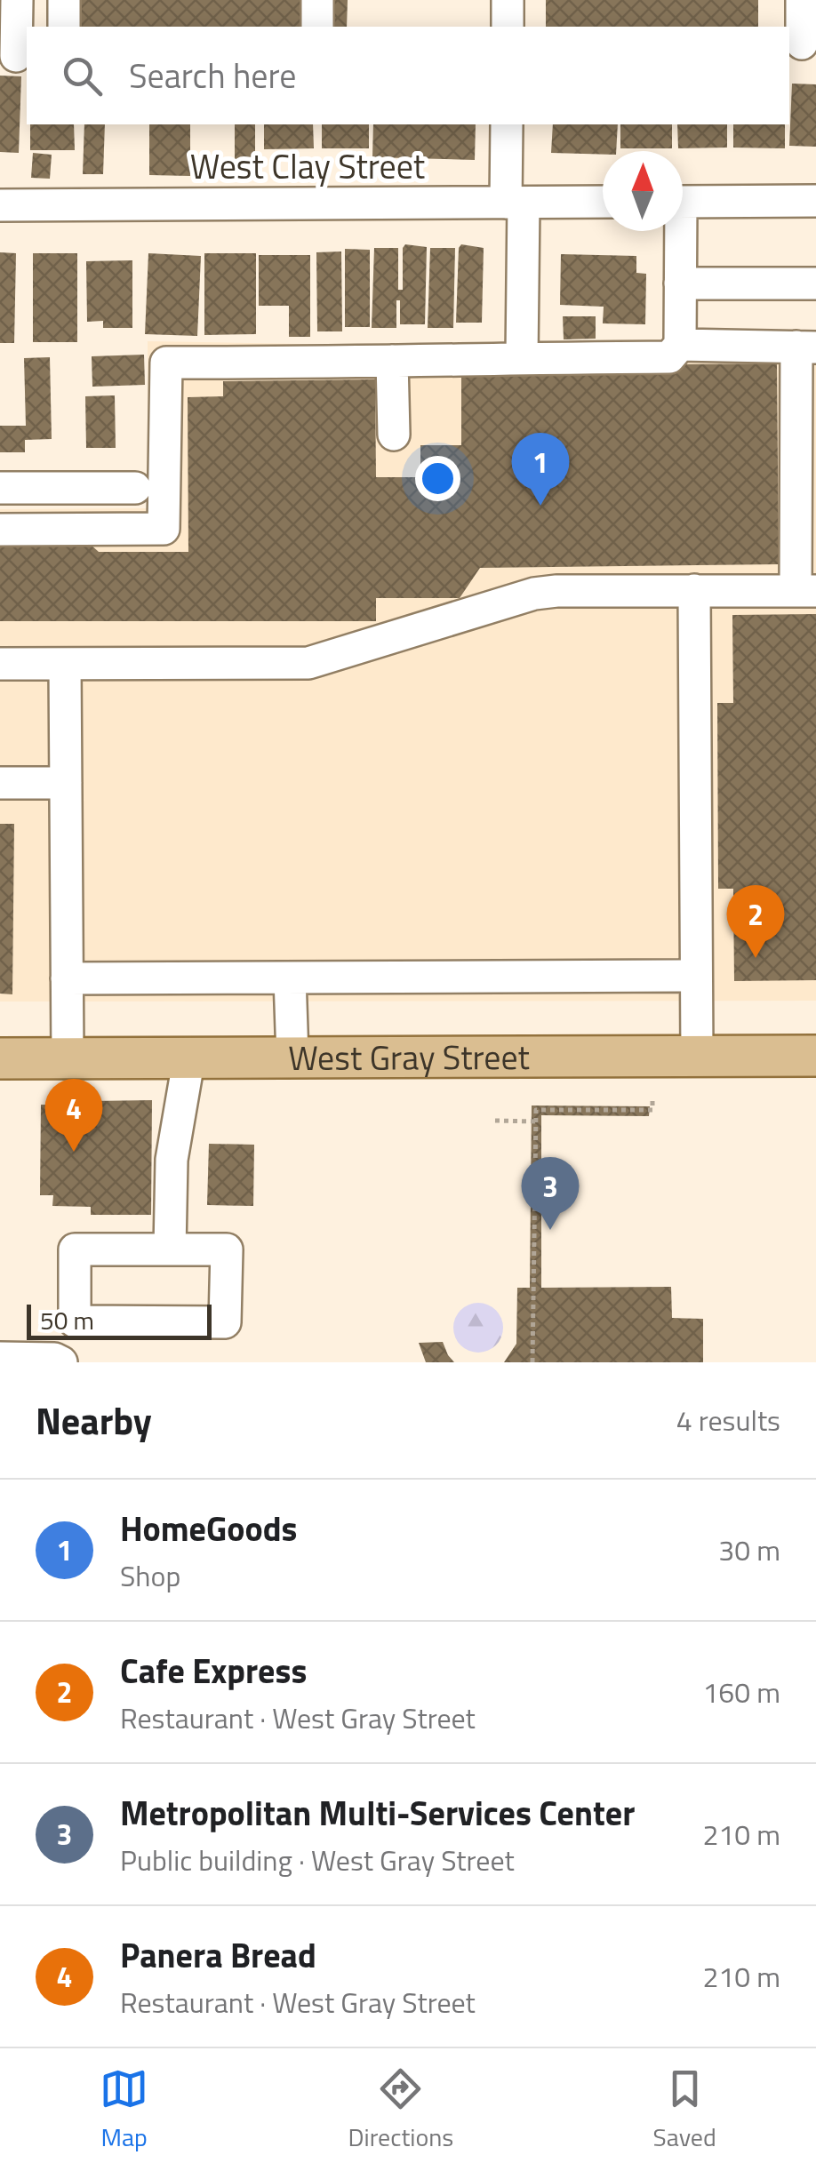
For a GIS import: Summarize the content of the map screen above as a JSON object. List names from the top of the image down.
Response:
{
  "streets": {
    "main road": ["West Gray Street"],
    "street": ["West Clay Street"]
  },
  "scale_bar": "50 m",
  "north": "top",
  "page": {
    "search": "Search here",
    "pins": [
      "1",
      "2",
      "4",
      "3"
    ],
    "scale": "50 m",
    "heading": ["Nearby", "4 results"],
    "list": [
      {
        "mark": "1",
        "name": "HomeGoods",
        "note": "Shop",
        "value": "30 m"
      },
      {
        "mark": "2",
        "name": "Cafe Express",
        "note": "Restaurant · West Gray Street",
        "value": "160 m"
      },
      {
        "mark": "3",
        "name": "Metropolitan Multi-Services Center",
        "note": "Public building · West Gray Street",
        "value": "210 m"
      },
      {
        "mark": "4",
        "name": "Panera Bread",
        "note": "Restaurant · West Gray Street",
        "value": "210 m"
      }
    ],
    "nav": ["Map", "Directions", "Saved"]
  }
}
